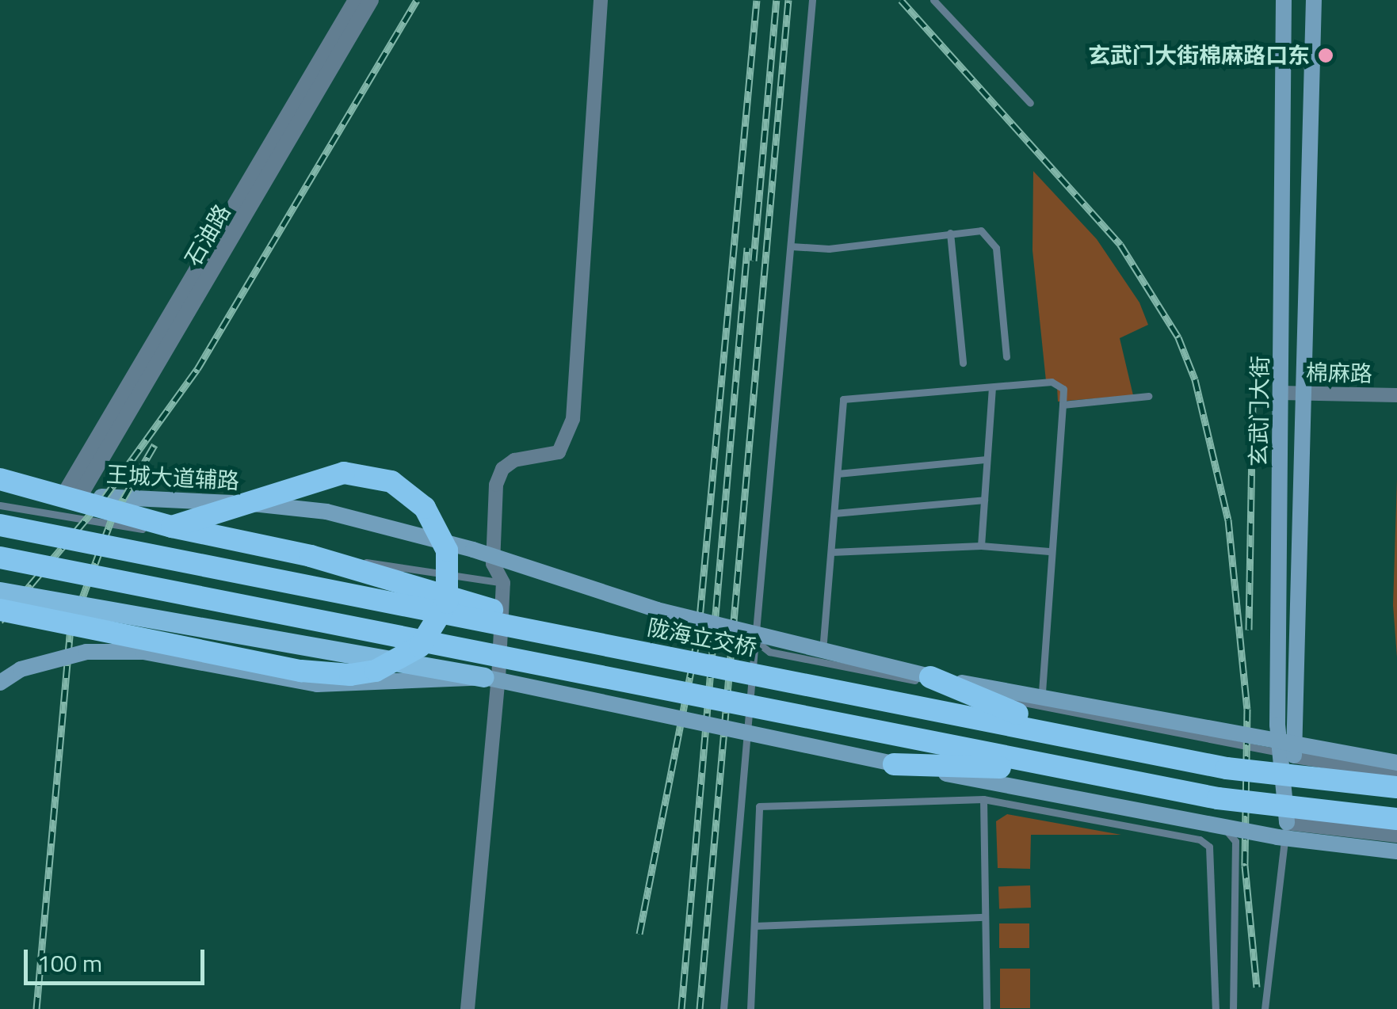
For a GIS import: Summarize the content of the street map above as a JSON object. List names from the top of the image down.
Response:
{
  "streets": {
    "highway": ["陇海立交桥"],
    "main road": ["玄武门大街", "王城大道辅路"],
    "street": ["石油路", "棉麻路"]
  },
  "crossings": [
    ["石油路", "王城大道辅路"],
    ["棉麻路", "玄武门大街"]
  ],
  "places": ["玄武门大街棉麻路口东"],
  "scale_bar": "100 m"
}
